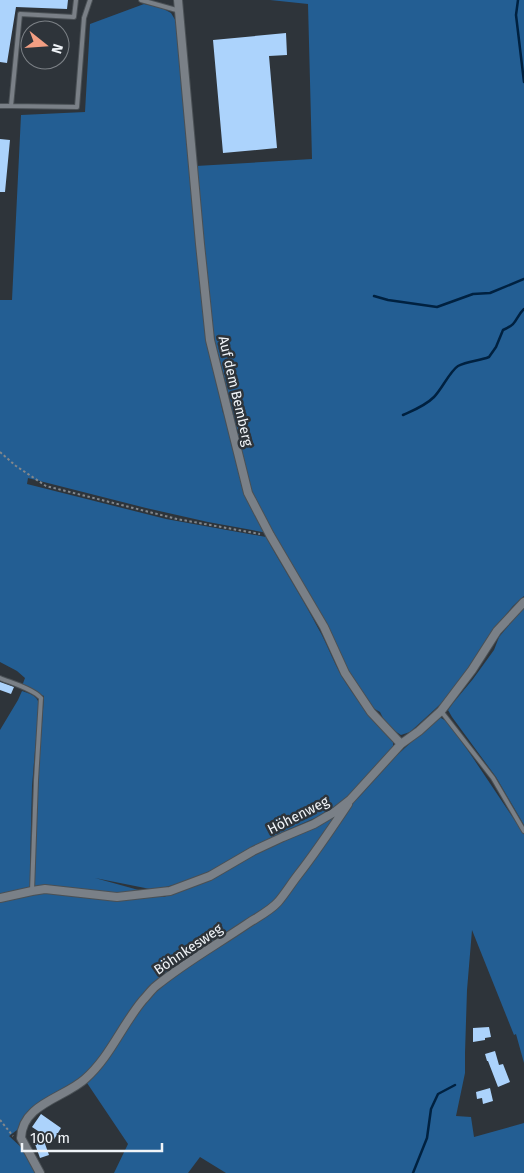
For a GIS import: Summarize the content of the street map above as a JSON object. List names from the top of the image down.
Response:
{
  "streets": {
    "street": ["Auf dem Bemberg", "Höhenweg", "Böhnkesweg"]
  },
  "crossings": [
    ["Auf dem Bemberg", "Höhenweg"],
    ["Höhenweg", "Böhnkesweg"]
  ],
  "scale_bar": "100 m",
  "north": "right"
}
